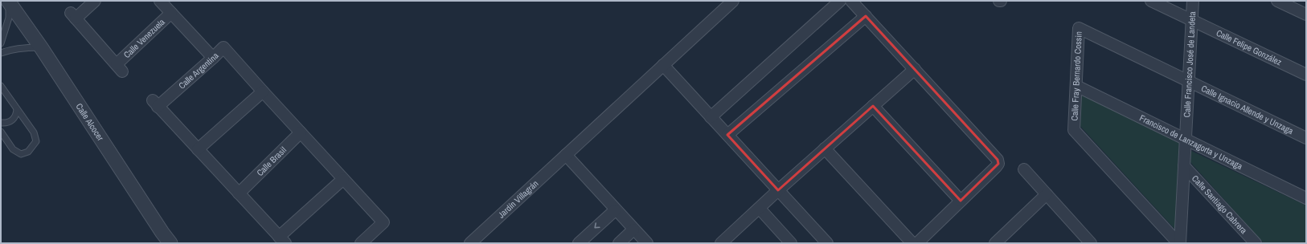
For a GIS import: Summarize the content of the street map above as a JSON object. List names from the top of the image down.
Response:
{
  "streets": {
    "street": [
      "Calle Venezuela",
      "Calle Felipe González",
      "Calle Francisco José de Landeta",
      "Calle Argentina",
      "Calle Fray Bernardo Cossin",
      "Calle Ignacio Allende y Unzaga",
      "Calle Alcocer",
      "Francisco de Lanzagorta y Unzaga",
      "Calle Brasil",
      "Jardín Villagrán",
      "Calle Santiago Cabrera"
    ]
  },
  "crossings": [
    ["Calle Venezuela", "Calle Argentina"],
    ["Calle Felipe González", "Calle Francisco José de Landeta"],
    ["Calle Francisco José de Landeta", "Calle Fray Bernardo Cossin"],
    ["Calle Francisco José de Landeta", "Calle Ignacio Allende y Unzaga"],
    ["Calle Francisco José de Landeta", "Francisco de Lanzagorta y Unzaga"],
    ["Calle Francisco José de Landeta", "Calle Santiago Cabrera"],
    ["Calle Argentina", "Calle Brasil"],
    ["Calle Fray Bernardo Cossin", "Calle Ignacio Allende y Unzaga"],
    ["Calle Fray Bernardo Cossin", "Francisco de Lanzagorta y Unzaga"]
  ]
}
